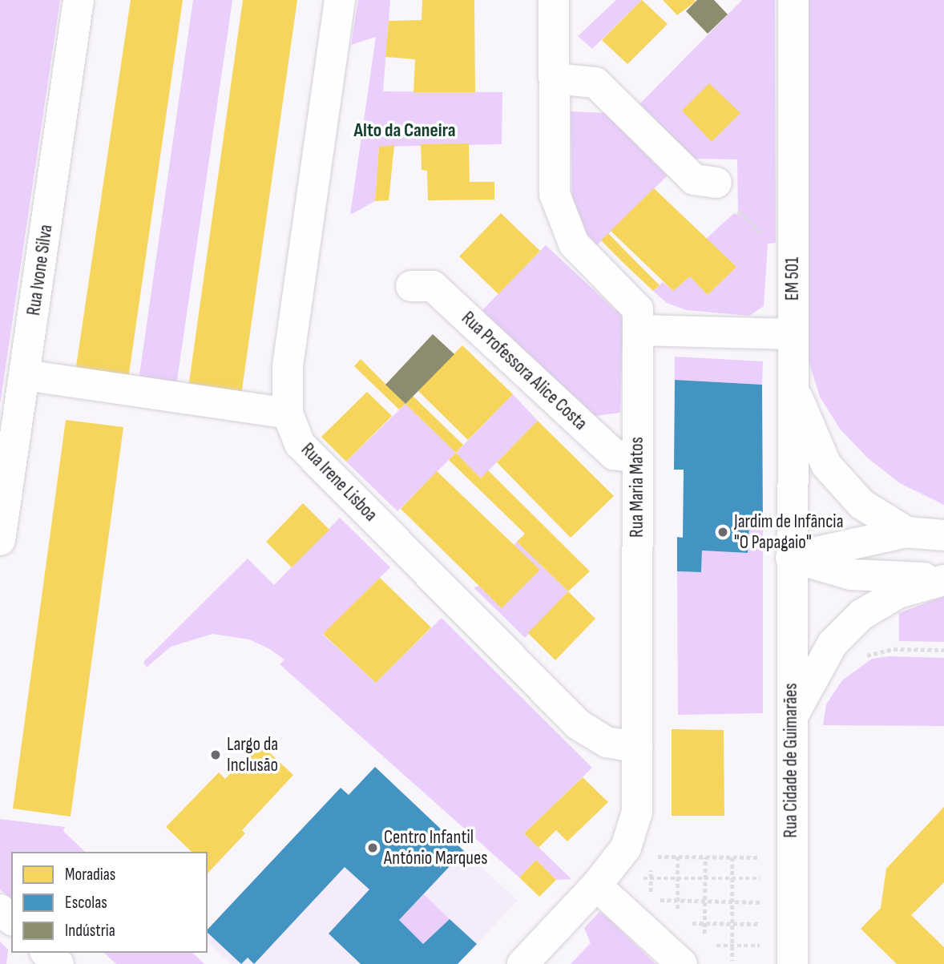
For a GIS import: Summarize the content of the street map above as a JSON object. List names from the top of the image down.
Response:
{
  "streets": {
    "street": [
      "Rua Ivone Silva",
      "EM 501",
      "Rua Professora Alice Costa",
      "Rua Irene Lisboa",
      "Rua Maria Matos",
      "Rua Cidade de Guimarães"
    ]
  },
  "crossings": [
    ["EM 501", "Rua Cidade de Guimarães"],
    ["Rua Professora Alice Costa", "Rua Maria Matos"],
    ["Rua Irene Lisboa", "Rua Maria Matos"]
  ],
  "districts": ["Alto da Caneira"],
  "places": ["Jardim de Infância \"O Papagaio\"", "Largo da Inclusão", "Centro Infantil António Marques"],
  "legend": ["Moradias", "Escolas", "Indústria"]
}
